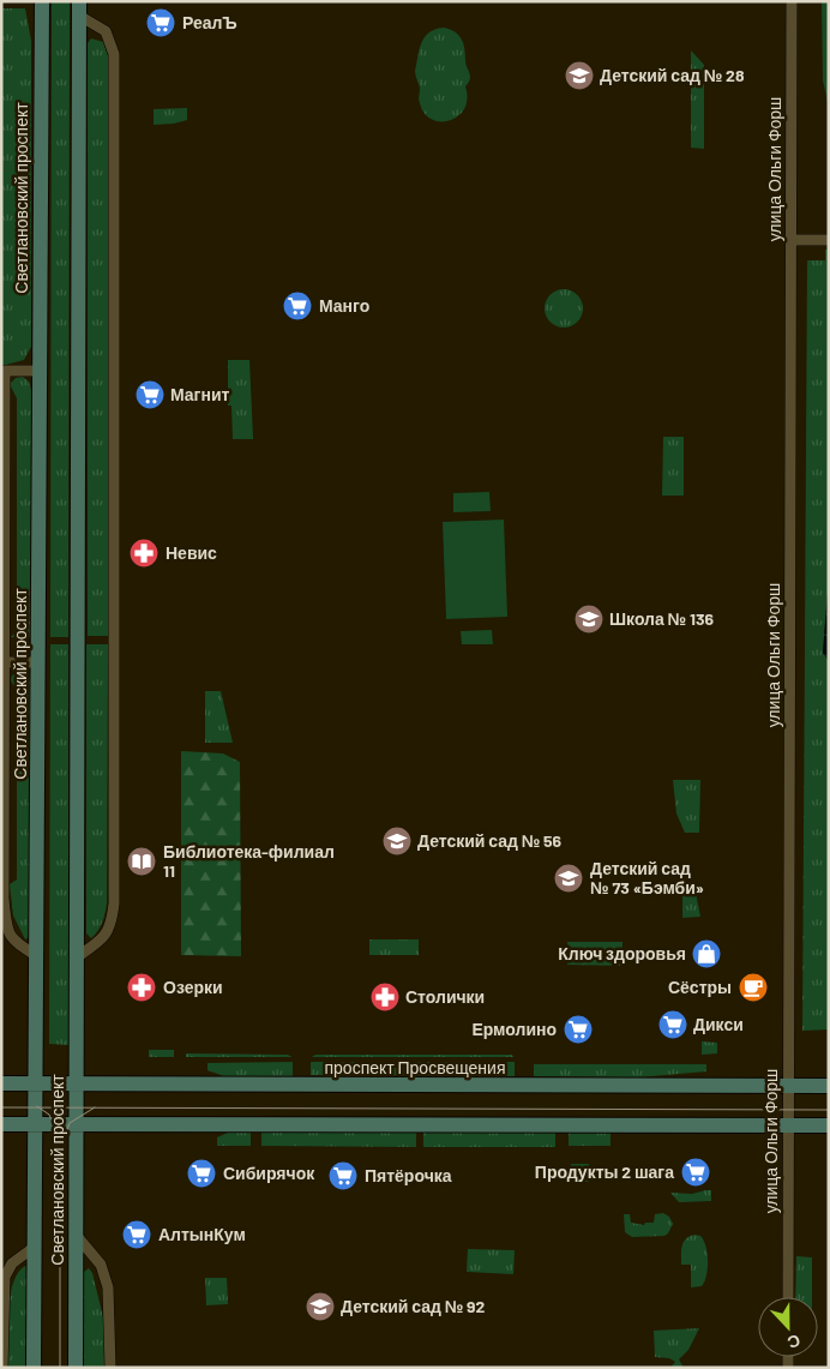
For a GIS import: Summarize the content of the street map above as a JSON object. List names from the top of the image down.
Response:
{
  "streets": {
    "main road": ["Светлановский проспект", "проспект Просвещения"],
    "street": ["улица Ольги Форш"]
  },
  "crossings": [
    ["улица Ольги Форш", "проспект Просвещения"],
    ["Светлановский проспект", "проспект Просвещения"]
  ],
  "places": {
    "supermarket": [
      "РеалЪ",
      "Манго",
      "Магнит",
      "Дикси",
      "Ермолино",
      "Продукты 2 шага",
      "Сибирячок",
      "Пятёрочка",
      "АлтынКум"
    ],
    "school or university": [
      "Детский сад № 28",
      "Школа № 136",
      "Детский сад № 56",
      "Детский сад № 73 «Бэмби»",
      "Детский сад № 92"
    ],
    "pharmacy": ["Невис", "Озерки", "Столички"],
    "library": ["Библиотека-филиал 11"],
    "shop": ["Ключ здоровья"],
    "cafe": ["Сёстры"]
  },
  "north": "bottom"
}
